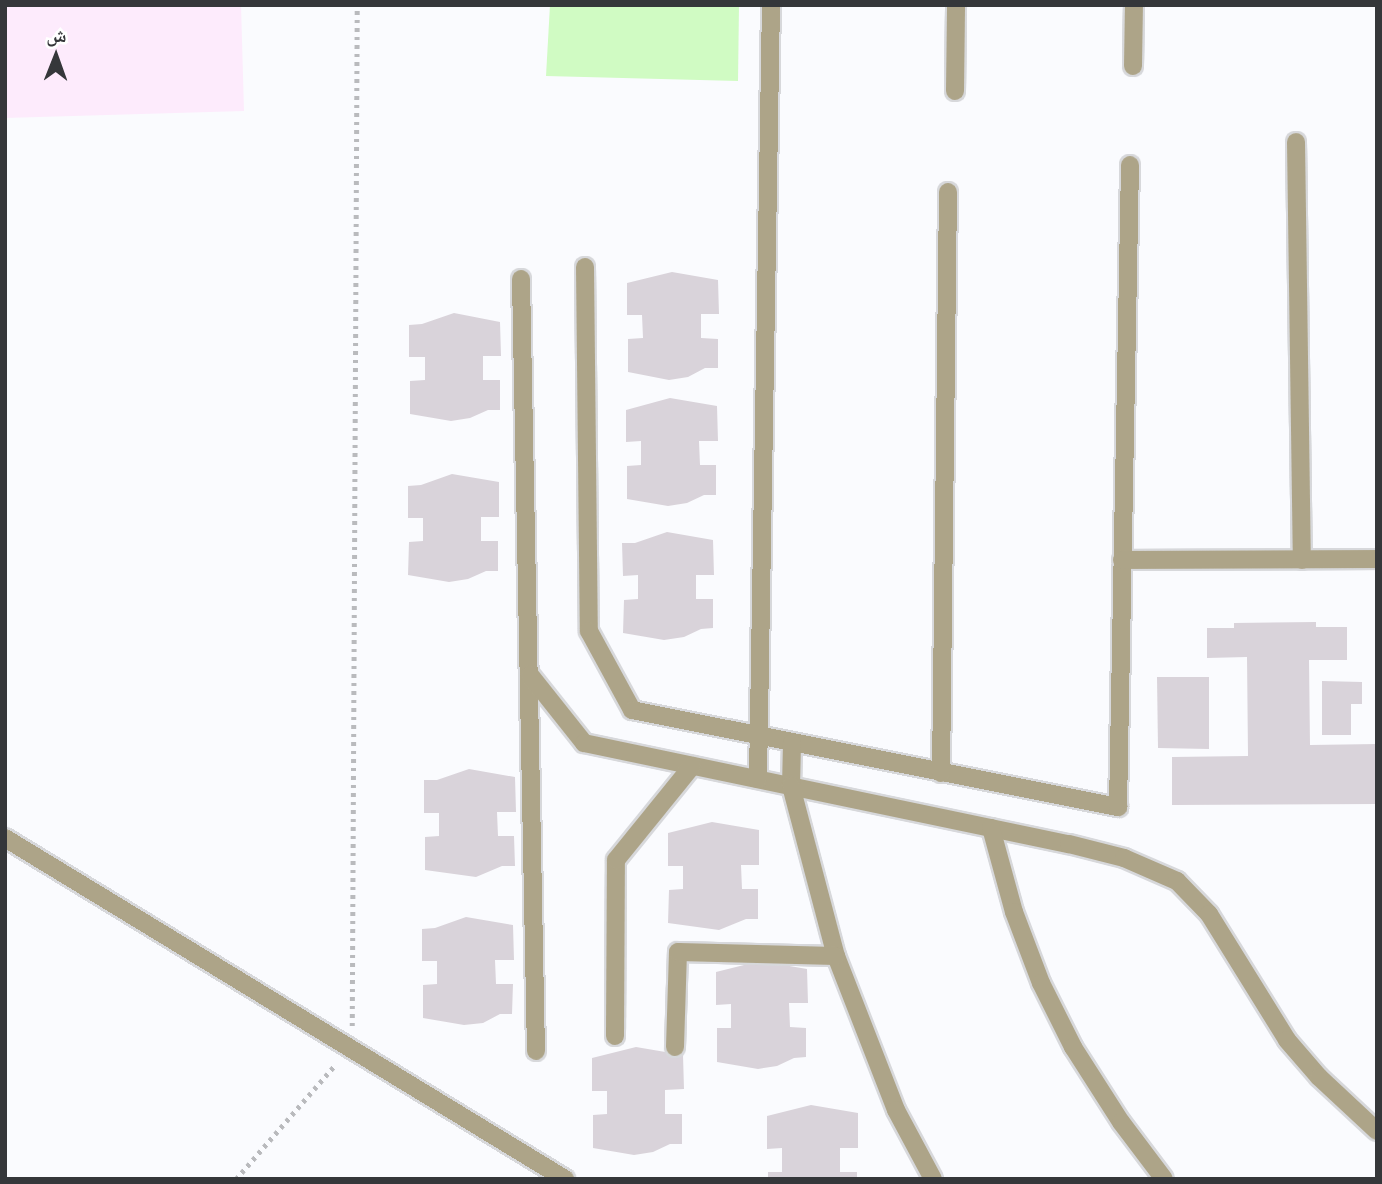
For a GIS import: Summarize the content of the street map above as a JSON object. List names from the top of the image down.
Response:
{
  "north": "top"
}
